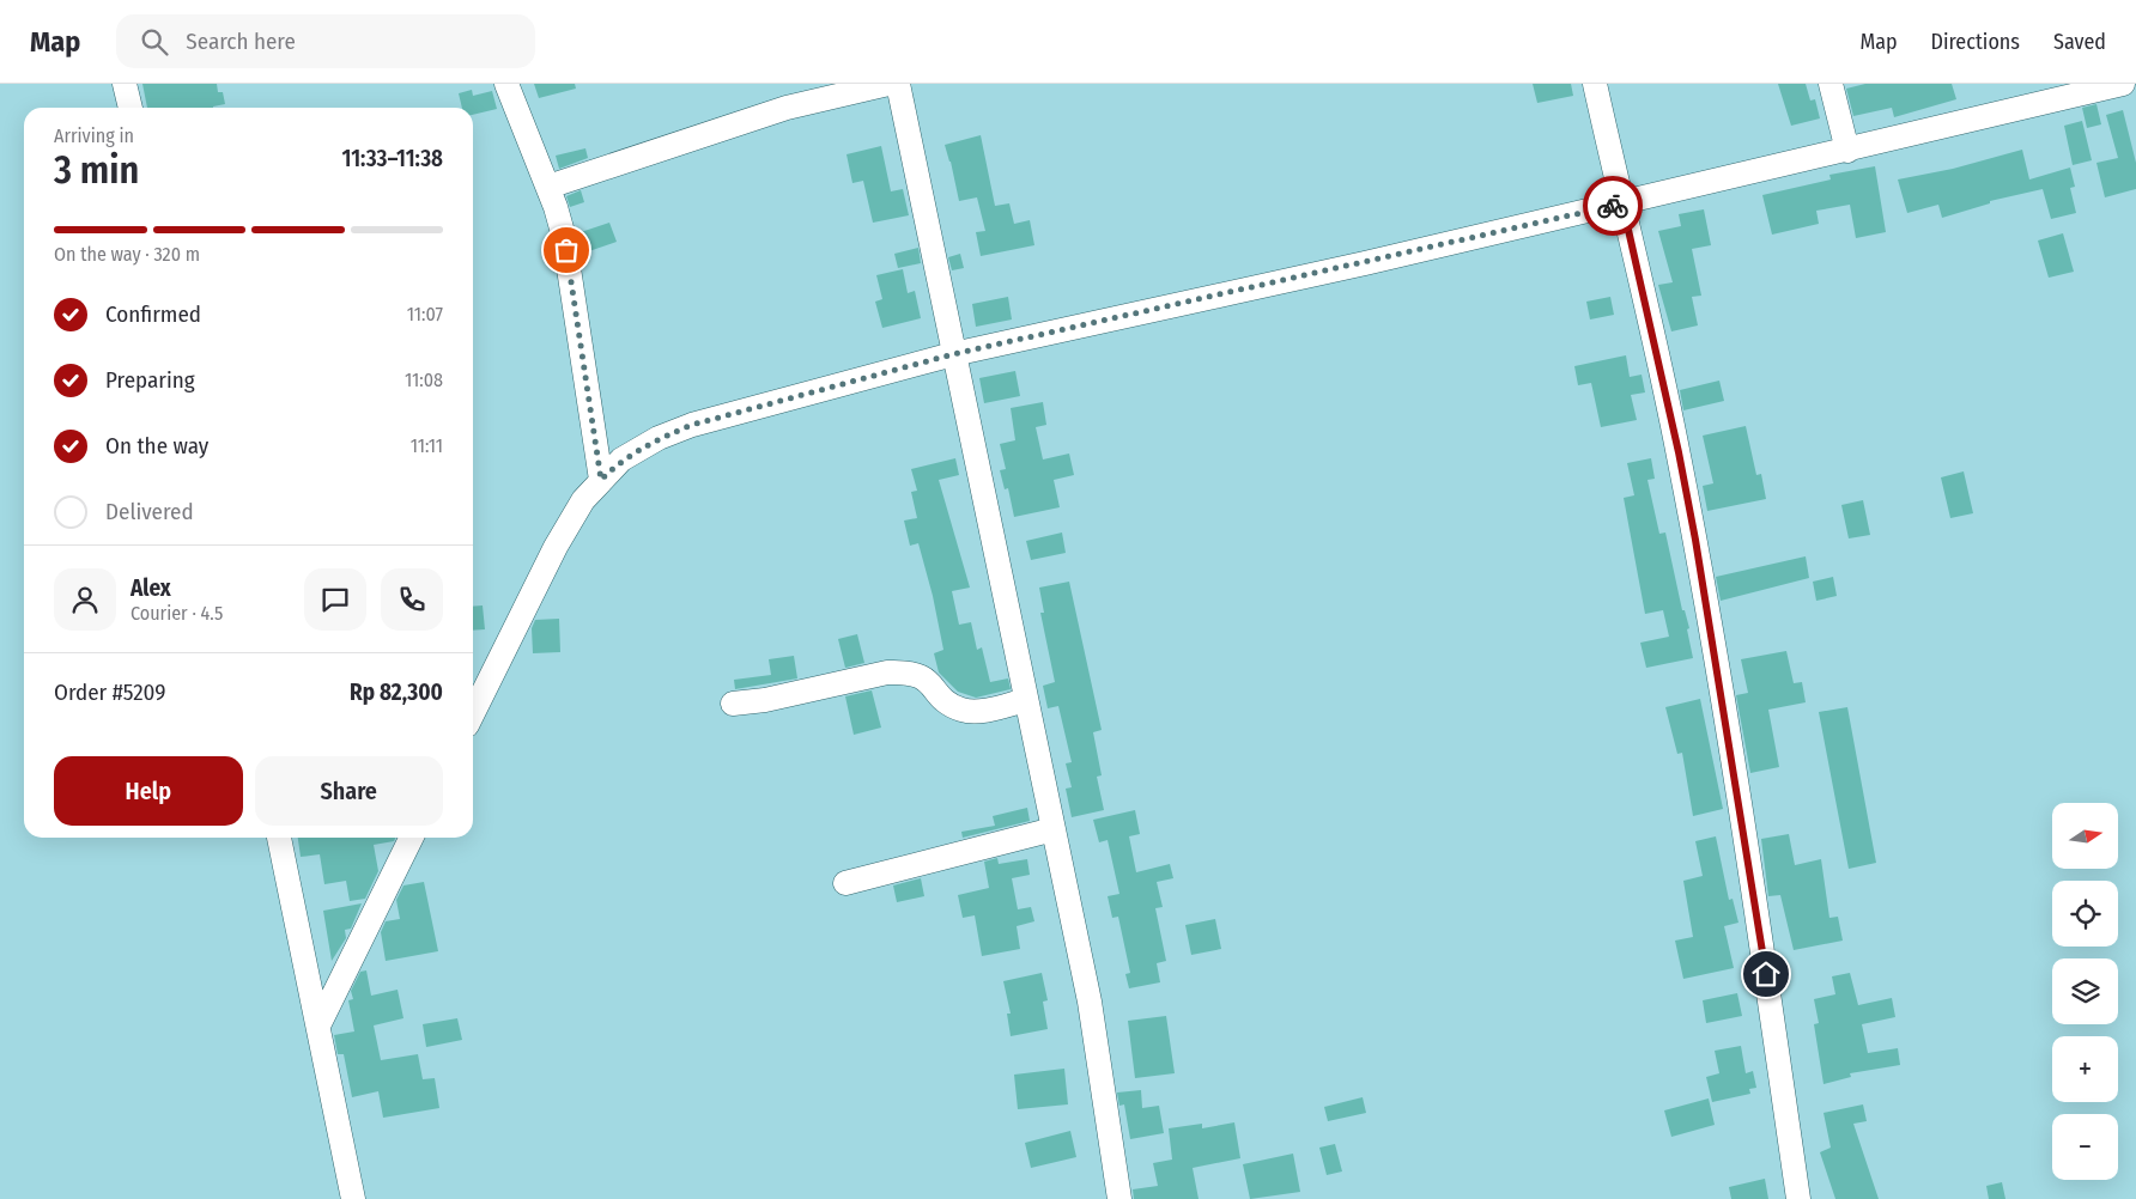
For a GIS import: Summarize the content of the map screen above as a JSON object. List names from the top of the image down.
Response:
{
  "north": "right",
  "page": {
    "header": "Map",
    "search": "Search here",
    "nav": ["Map", "Directions", "Saved"],
    "heading": ["3 min", "Arriving in", "11:33–11:38"],
    "panel": [
      "Alex",
      "Courier · 4.5",
      "Order #5209",
      "Rp 82,300"
    ],
    "bar": "On the way · 320 m",
    "list": [
      ["Confirmed", "11:07"],
      ["Preparing", "11:08"],
      ["On the way", "11:11"],
      "Delivered"
    ],
    "buttons": ["Help", "Share"],
    "map_buttons": ["+", "−"]
  }
}
